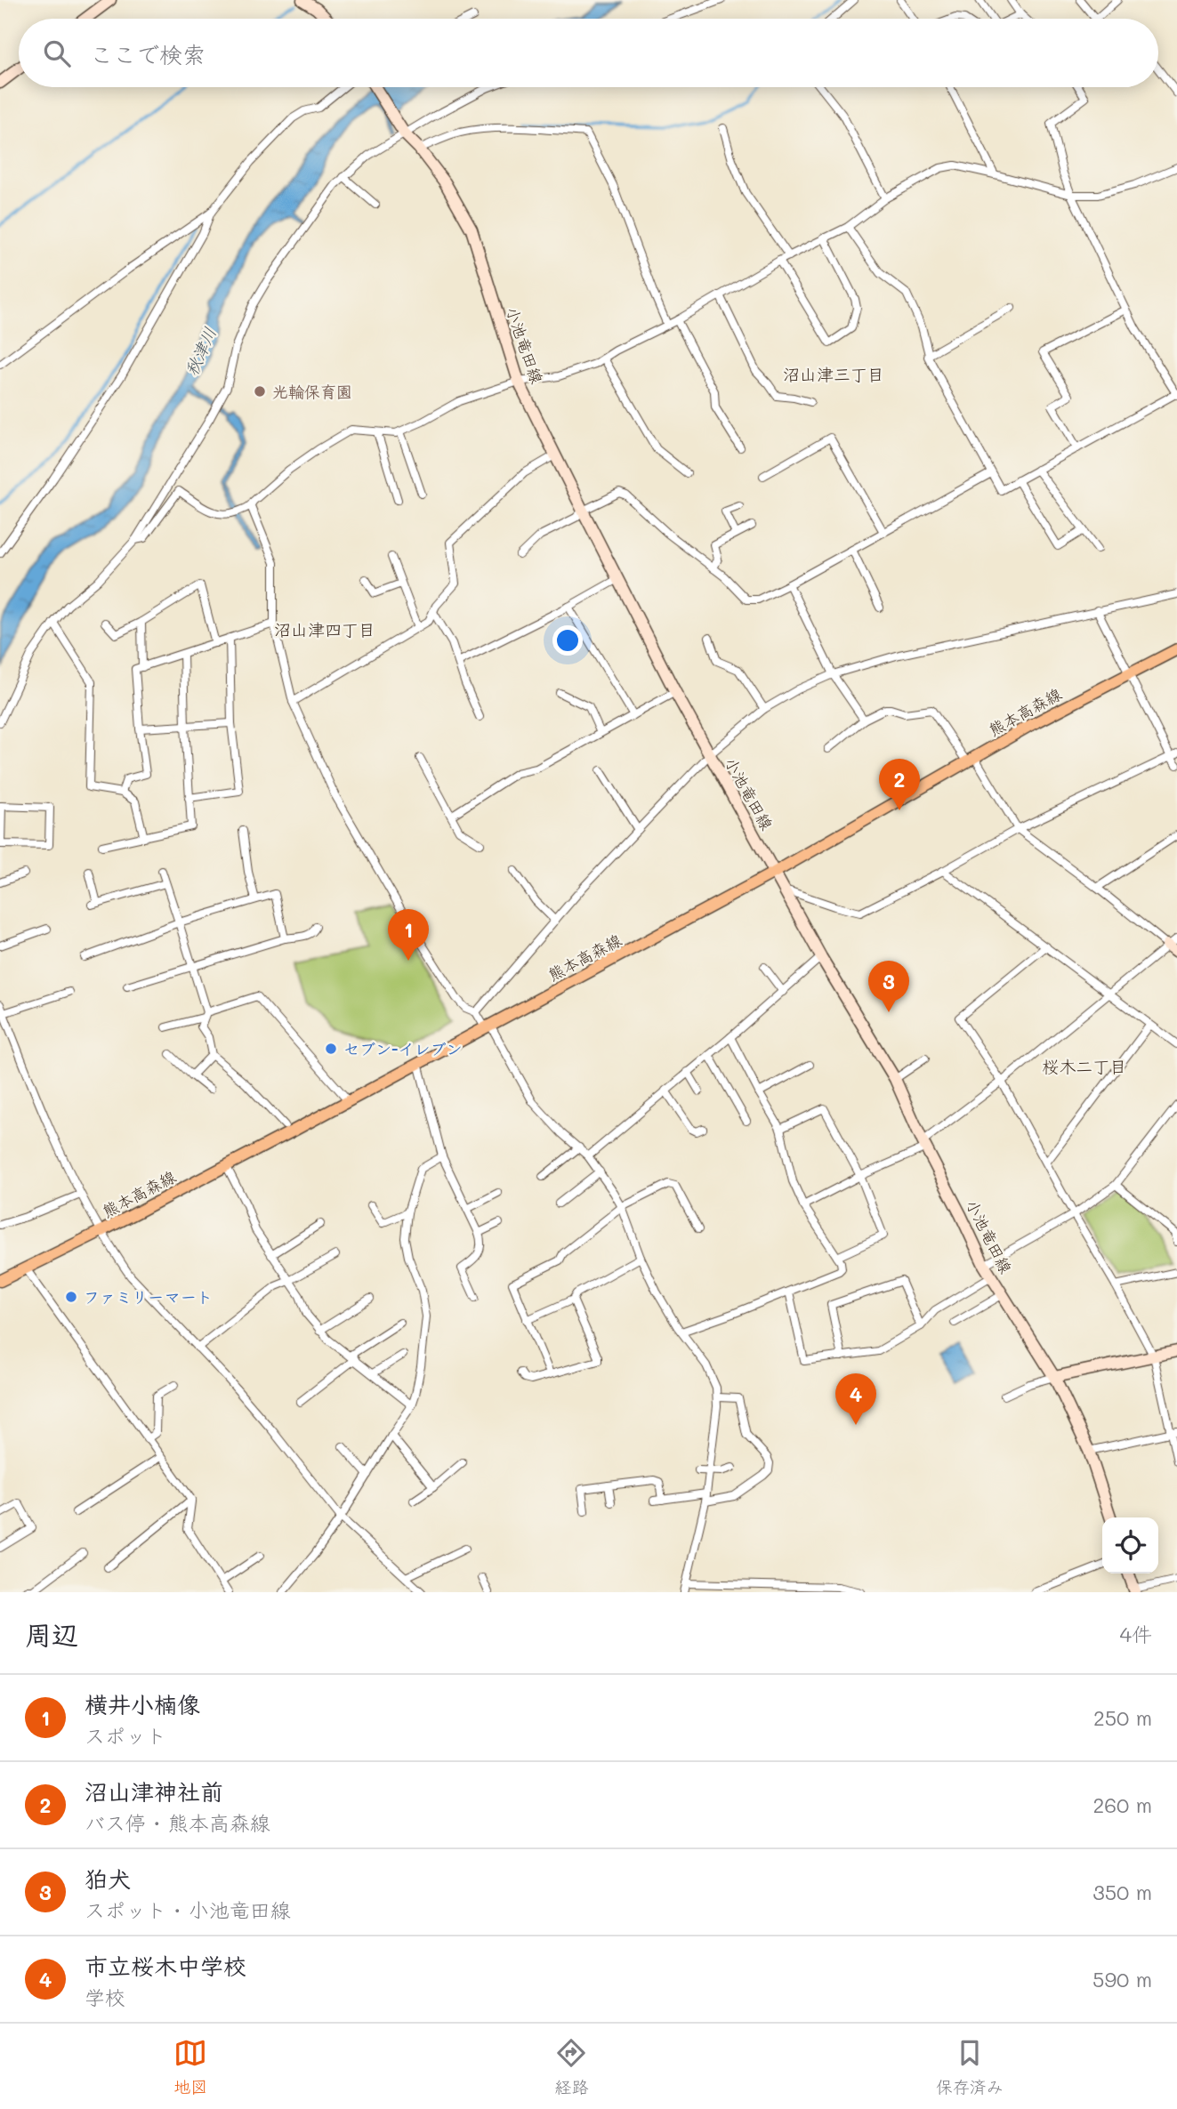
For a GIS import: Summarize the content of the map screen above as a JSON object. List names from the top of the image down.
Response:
{
  "streets": {
    "main road": ["小池竜田線", "熊本高森線"]
  },
  "crossings": [
    ["小池竜田線", "熊本高森線"]
  ],
  "districts": ["沼山津三丁目", "沼山津四丁目", "桜木二丁目"],
  "water": ["秋津川"],
  "places": ["光輪保育園", "セブン-イレブン", "ファミリーマート"],
  "page": {
    "search": "ここで検索",
    "pins": [
      "2",
      "1",
      "3",
      "4"
    ],
    "heading": ["周辺", "4件"],
    "list": [
      {
        "mark": "1",
        "name": "横井小楠像",
        "note": "スポット",
        "value": "250 m"
      },
      {
        "mark": "2",
        "name": "沼山津神社前",
        "note": "バス停 · 熊本高森線",
        "value": "260 m"
      },
      {
        "mark": "3",
        "name": "狛犬",
        "note": "スポット · 小池竜田線",
        "value": "350 m"
      },
      {
        "mark": "4",
        "name": "市立桜木中学校",
        "note": "学校",
        "value": "590 m"
      }
    ],
    "nav": ["地図", "経路", "保存済み"]
  }
}
